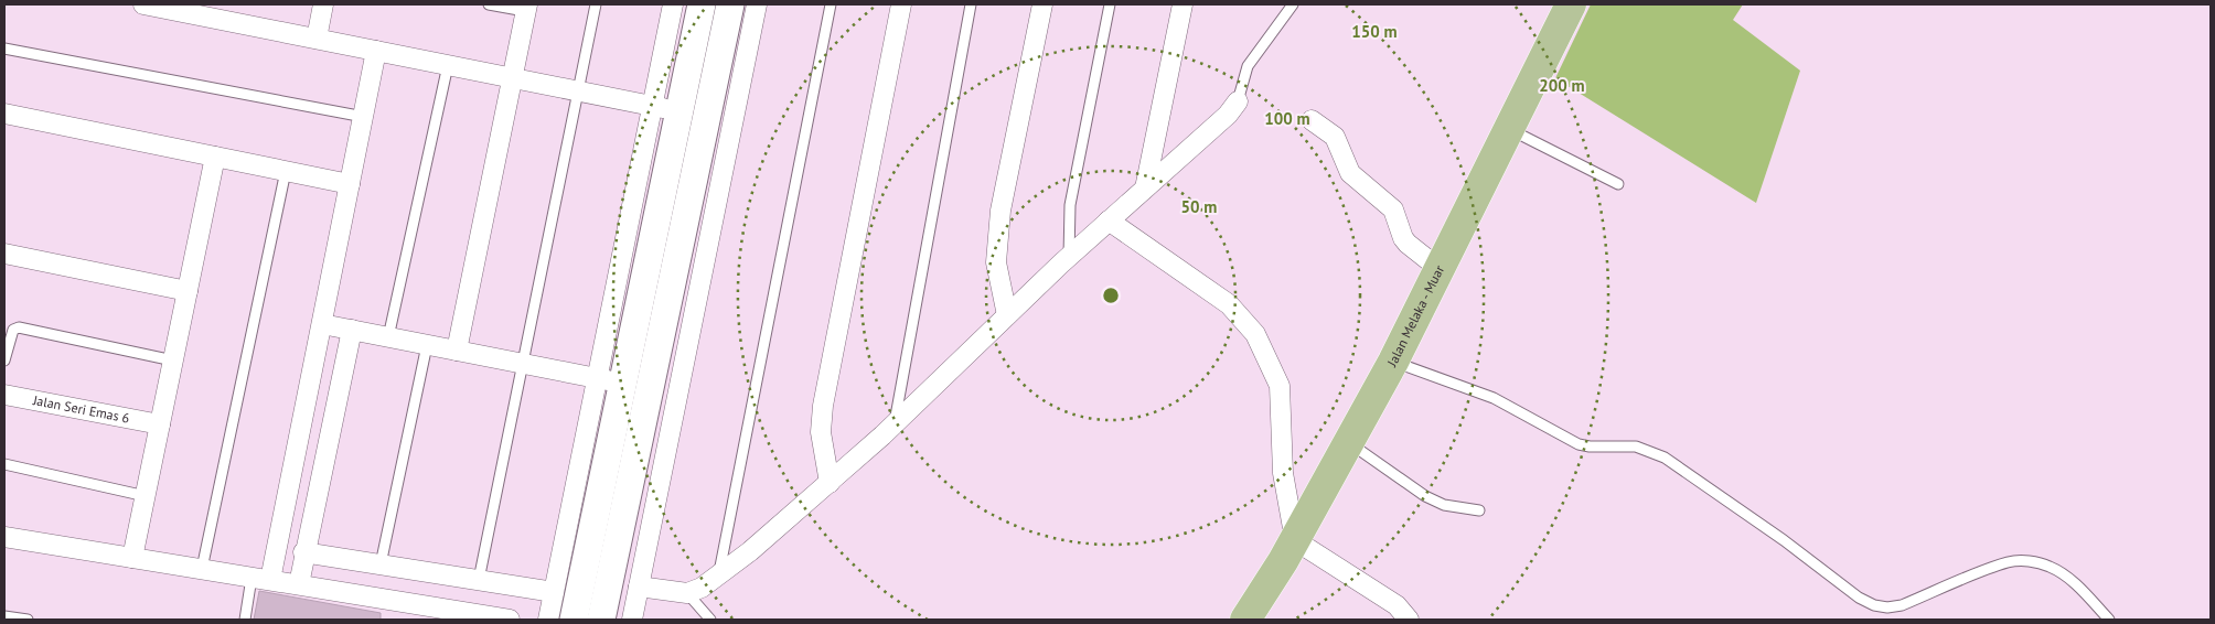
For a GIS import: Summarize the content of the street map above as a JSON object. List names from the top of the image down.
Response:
{
  "streets": {
    "main road": ["Jalan Melaka - Muar"],
    "street": ["Jalan Seri Emas 6"]
  },
  "rings": [
    "150 m",
    "200 m",
    "100 m",
    "50 m"
  ]
}
